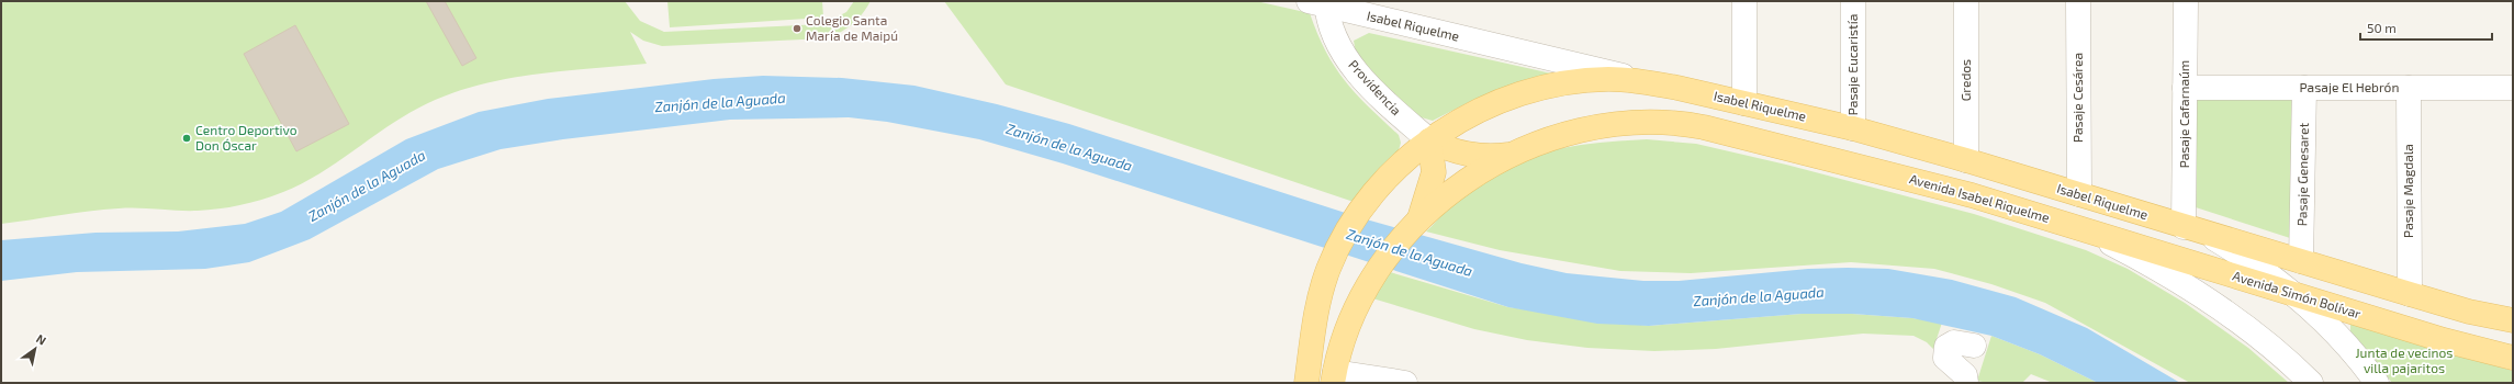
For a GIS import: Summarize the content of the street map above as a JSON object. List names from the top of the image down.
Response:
{
  "streets": {
    "main road": ["Isabel Riquelme", "Avenida Isabel Riquelme", "Avenida Simón Bolívar"],
    "street": [
      "Pasaje Eucaristía",
      "Gredos",
      "Providencia",
      "Pasaje El Hebrón",
      "Pasaje Cesárea",
      "Pasaje Cafarnaúm",
      "Pasaje Genesaret",
      "Pasaje Magdala"
    ]
  },
  "crossings": [
    ["Isabel Riquelme", "Pasaje Eucaristía"],
    ["Isabel Riquelme", "Gredos"],
    ["Isabel Riquelme", "Providencia"],
    ["Isabel Riquelme", "Pasaje Cesárea"],
    ["Isabel Riquelme", "Pasaje Cafarnaúm"],
    ["Pasaje El Hebrón", "Pasaje Cafarnaúm"],
    ["Pasaje El Hebrón", "Pasaje Genesaret"],
    ["Pasaje El Hebrón", "Pasaje Magdala"],
    ["Avenida Isabel Riquelme", "Avenida Simón Bolívar"]
  ],
  "water": ["Zanjón de la Aguada"],
  "parks": ["Junta de vecinos villa pajaritos"],
  "places": ["Colegio Santa María de Maipú", "Centro Deportivo Don Óscar"],
  "scale_bar": "50 m",
  "north": "top right"
}
